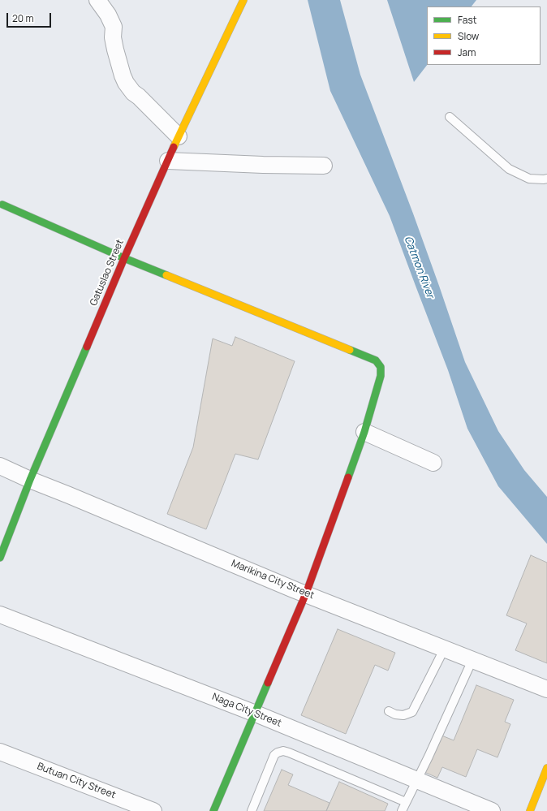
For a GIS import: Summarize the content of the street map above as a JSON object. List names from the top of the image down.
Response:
{
  "streets": {
    "street": [
      "Gatuslao Street",
      "Marikina City Street",
      "Naga City Street",
      "Butuan City Street"
    ]
  },
  "crossings": [
    ["Gatuslao Street", "Marikina City Street"]
  ],
  "water": ["Catmon River"],
  "legend": ["Fast", "Slow", "Jam"],
  "scale_bar": "20 m"
}
